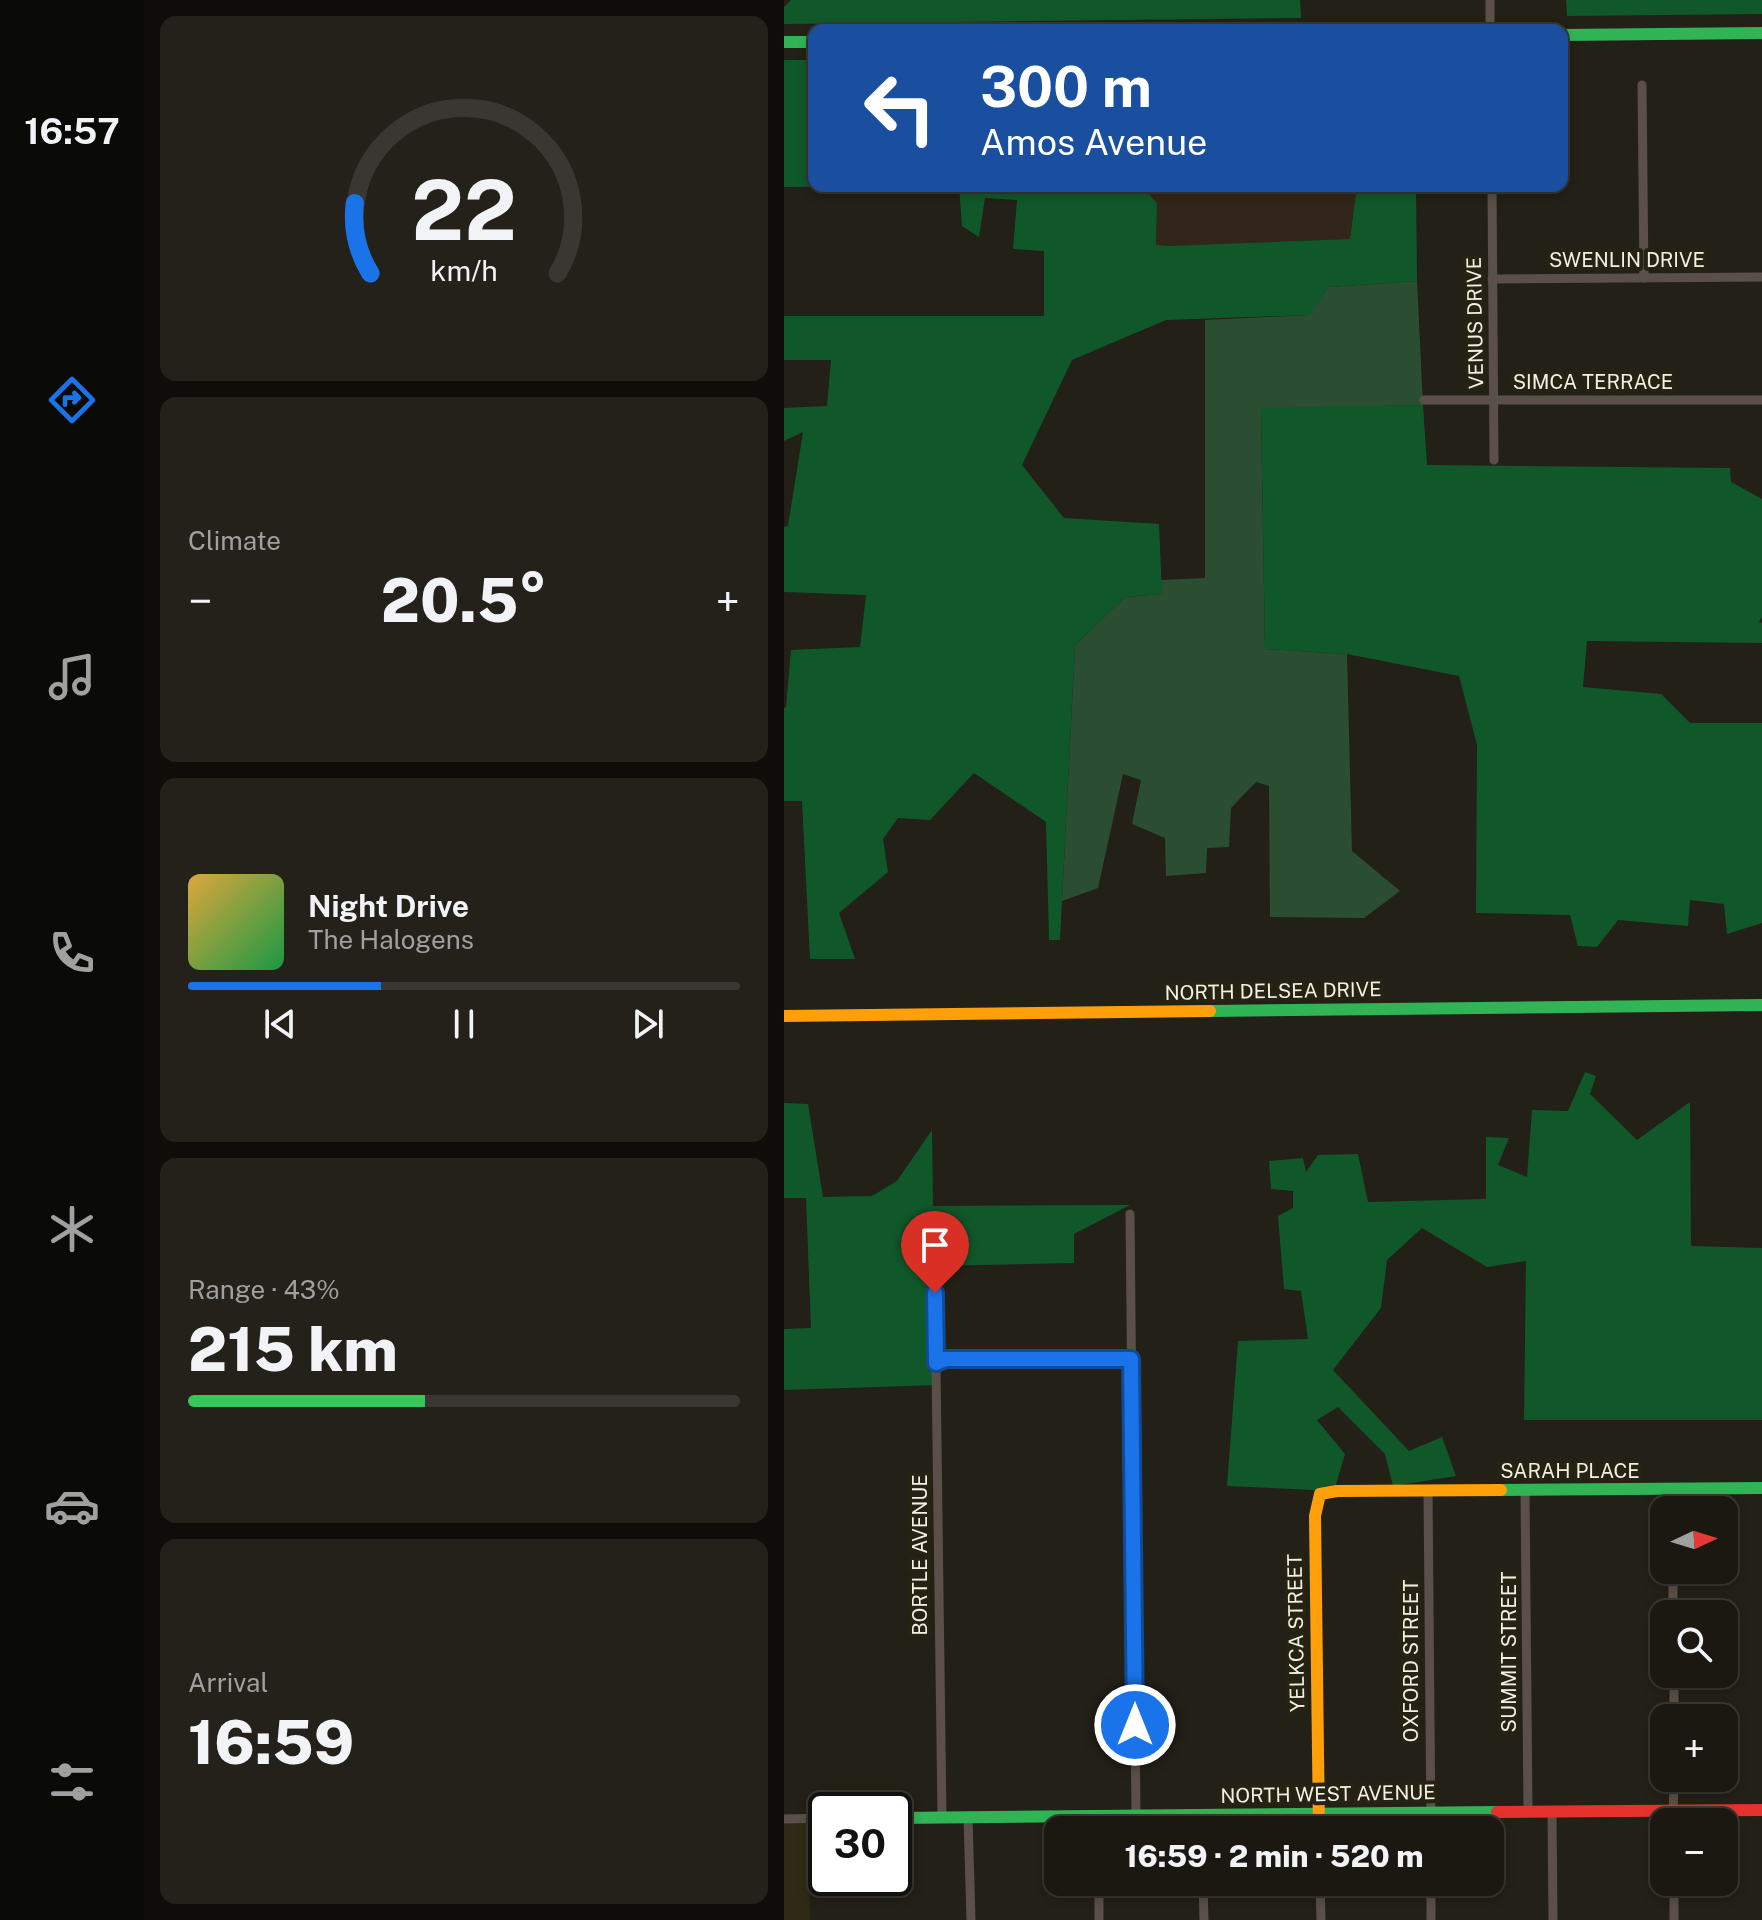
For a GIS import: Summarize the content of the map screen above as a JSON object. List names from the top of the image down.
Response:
{
  "streets": {
    "street": [
      "SWENLIN DRIVE",
      "VENUS DRIVE",
      "SIMCA TERRACE",
      "NORTH DELSEA DRIVE",
      "SARAH PLACE",
      "BORTLE AVENUE",
      "YELKCA STREET",
      "SUMMIT STREET",
      "OXFORD STREET",
      "NORTH WEST AVENUE"
    ]
  },
  "crossings": [
    ["SWENLIN DRIVE", "VENUS DRIVE"],
    ["VENUS DRIVE", "SIMCA TERRACE"],
    ["SARAH PLACE", "YELKCA STREET"],
    ["SARAH PLACE", "SUMMIT STREET"],
    ["SARAH PLACE", "OXFORD STREET"],
    ["BORTLE AVENUE", "NORTH WEST AVENUE"],
    ["YELKCA STREET", "NORTH WEST AVENUE"],
    ["SUMMIT STREET", "NORTH WEST AVENUE"],
    ["OXFORD STREET", "NORTH WEST AVENUE"]
  ],
  "north": "right",
  "page": {
    "tabs": "16:57",
    "turn": ["300 m", "Amos Avenue"],
    "tile": [
      "Climate",
      ["Range · 43%", "215 km"],
      ["Arrival", "16:59"]
    ],
    "heat": ["−", "20.5°", "+"],
    "song": ["Night Drive", "The Halogens"],
    "map_buttons": ["+", "−"],
    "limit": "30",
    "trip": "16:59 · 2 min · 520 m",
    "gauge": ["22", "km/h"]
  }
}
